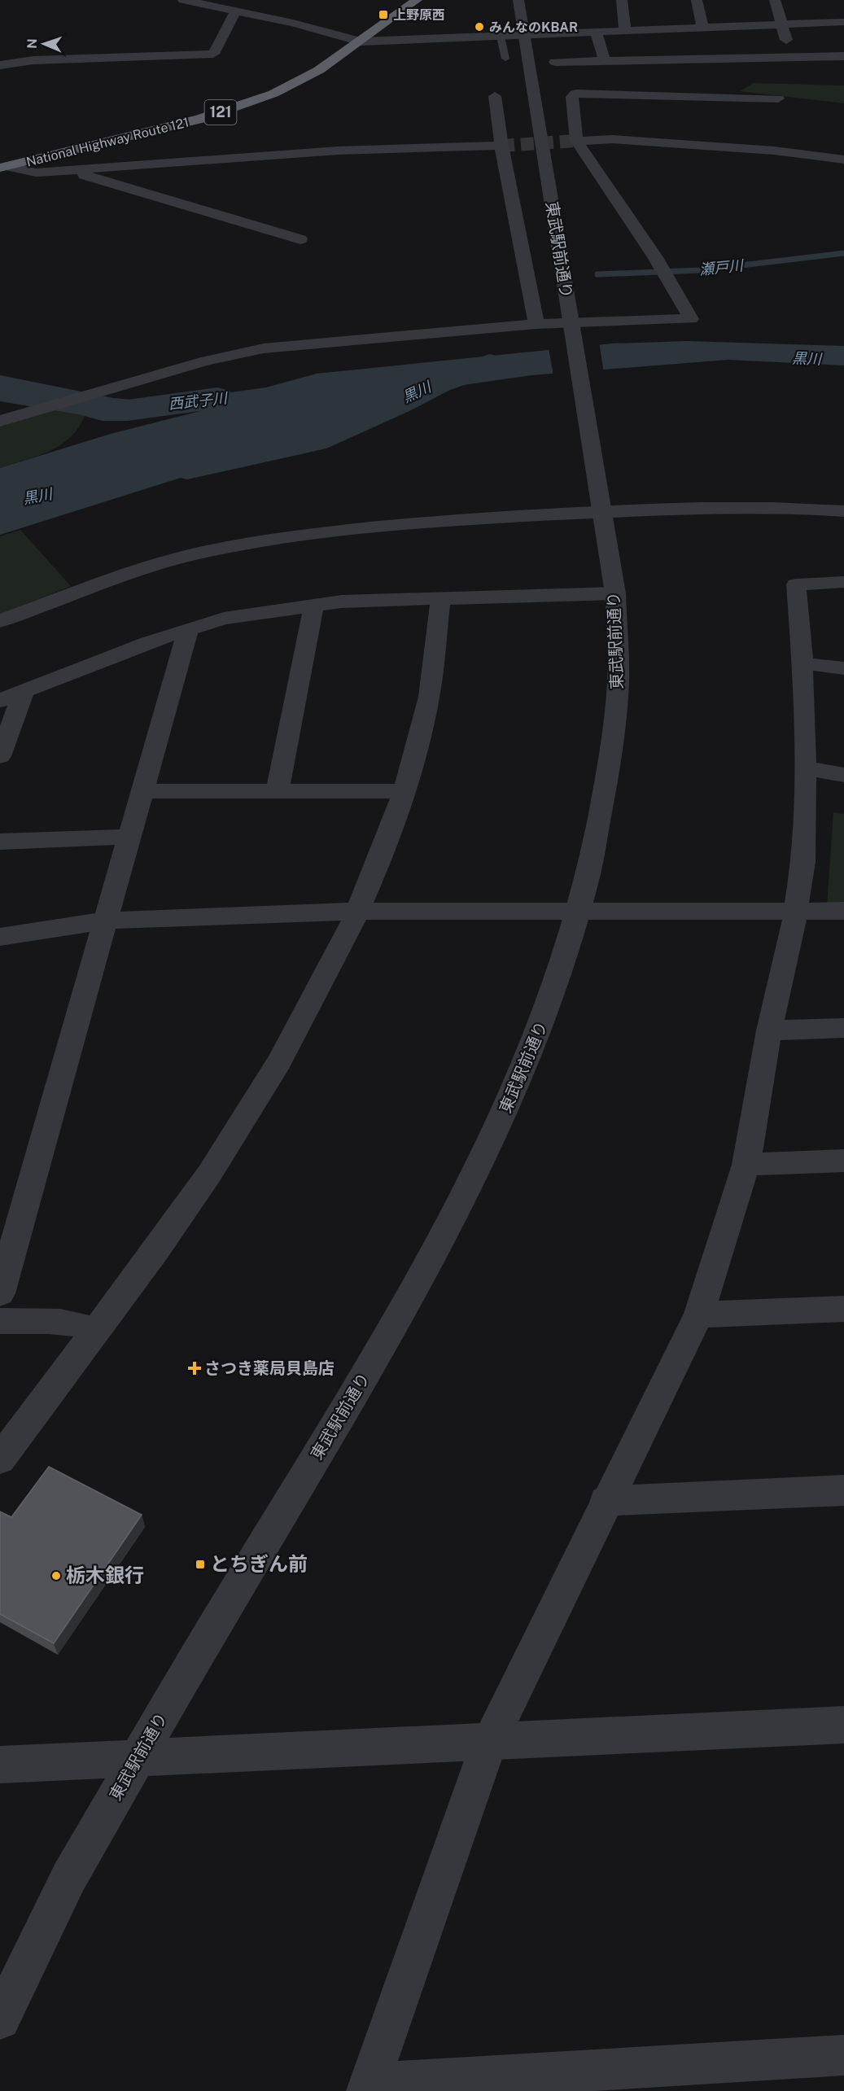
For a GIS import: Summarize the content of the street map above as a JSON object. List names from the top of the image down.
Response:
{
  "streets": {
    "highway": ["121", "National Highway Route 121"],
    "street": ["東武駅前通り"]
  },
  "water": ["瀬戸川", "黒川", "西武子川"],
  "places": {
    "transit": ["上野原西", "とちぎん前"],
    "other": ["みんなのKBAR", "栃木銀行"],
    "health": ["さつき薬局貝島店"]
  },
  "north": "left"
}
